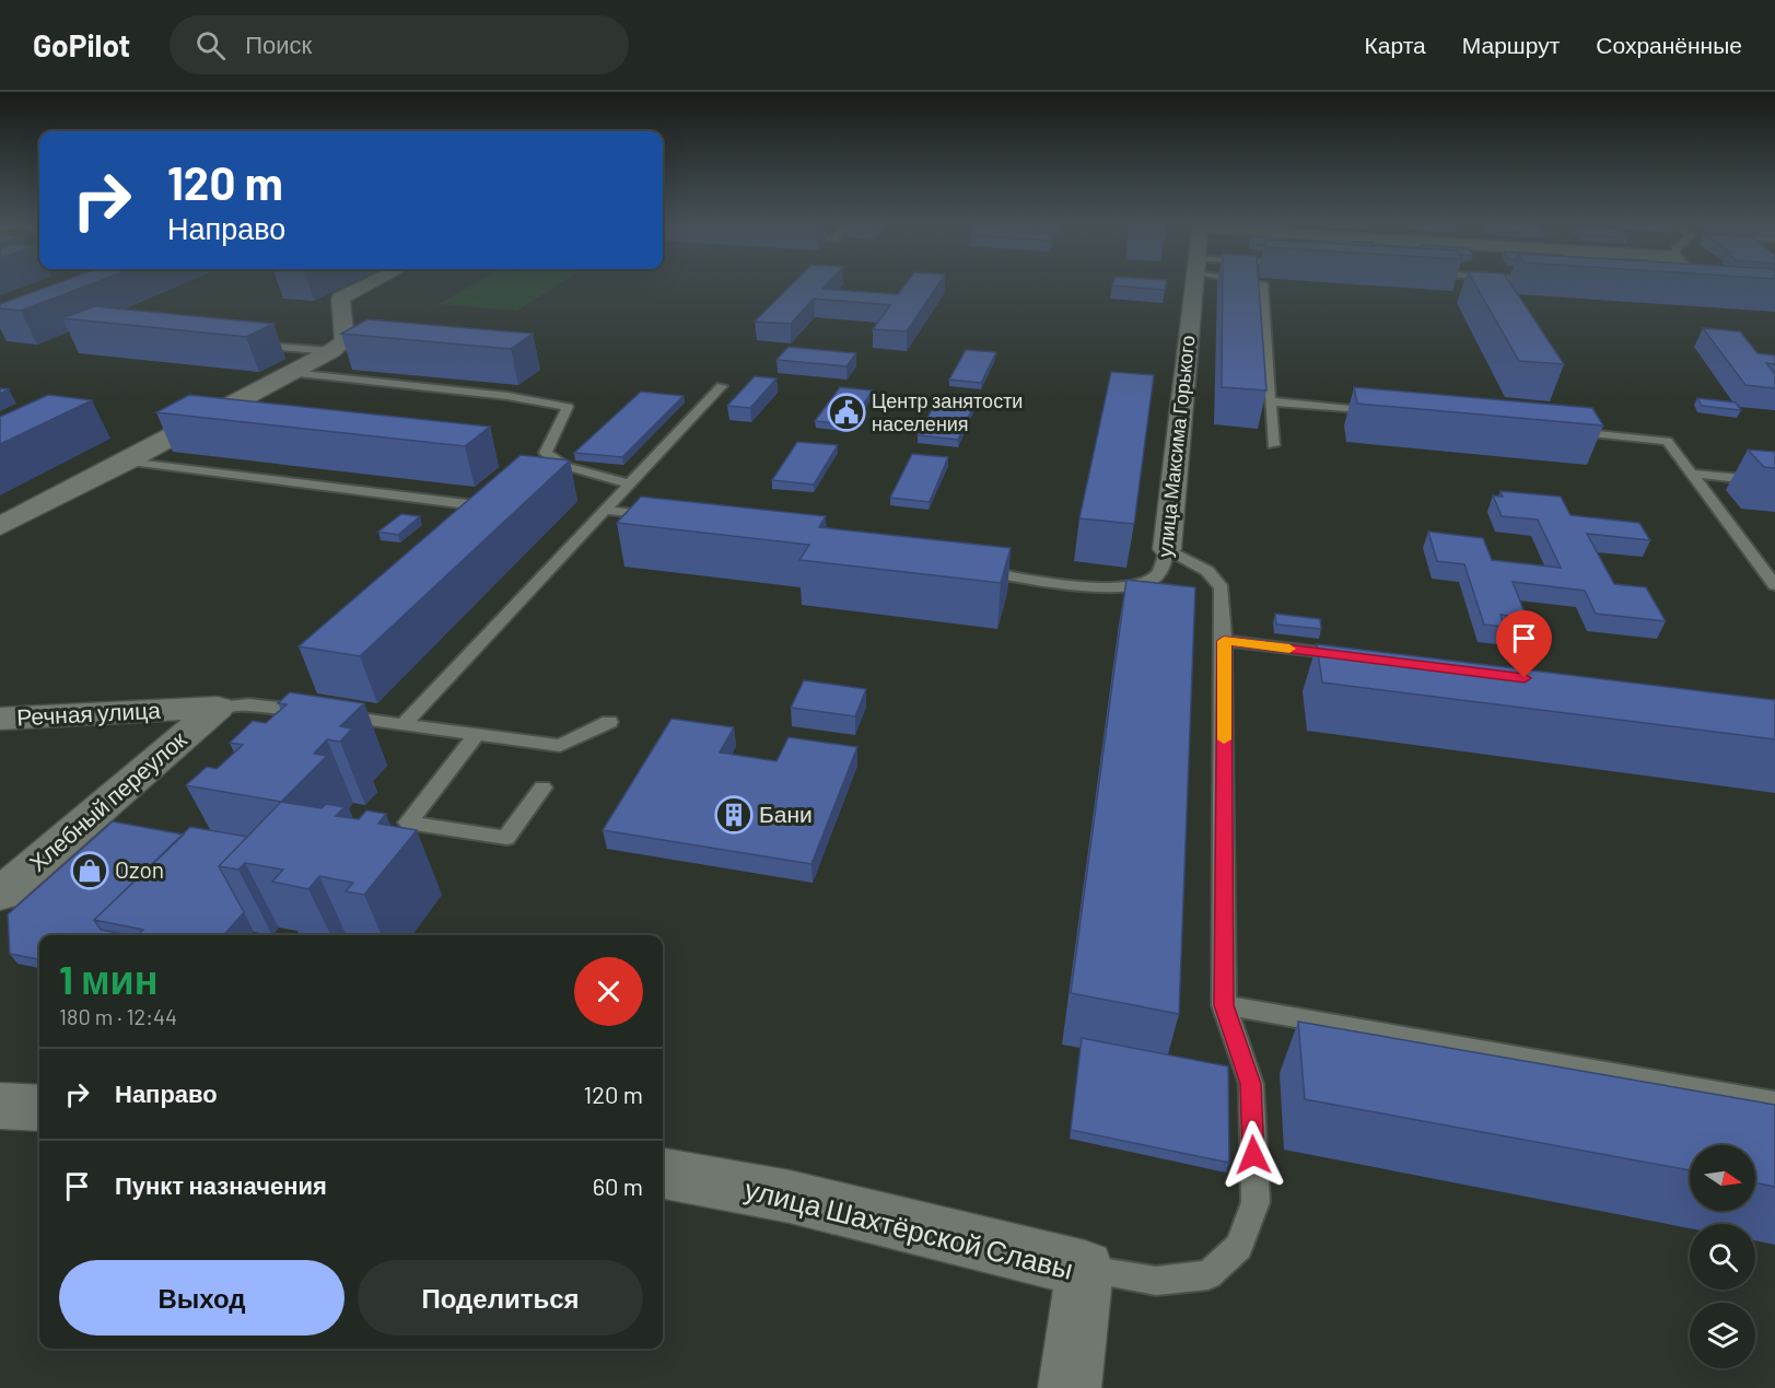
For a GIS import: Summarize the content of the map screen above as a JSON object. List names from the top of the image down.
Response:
{
  "streets": {
    "street": [
      "улица Максима Горького",
      "Речная улица",
      "Хлебный переулок",
      "улица Шахтёрской Славы"
    ]
  },
  "crossings": [
    ["Речная улица", "Хлебный переулок"]
  ],
  "places": {
    "public building": ["Центр занятости населения"],
    "building": ["Бани"],
    "shop": ["Ozon"]
  },
  "north": "right",
  "page": {
    "header": "GoPilot",
    "search": "Поиск",
    "nav": ["Карта", "Маршрут", "Сохранённые"],
    "turn": ["120 m", "Направо"],
    "heading": ["1 мин", "180 m · 12:44"],
    "list": [
      {
        "name": "Направо",
        "value": "120 m"
      },
      {
        "name": "Пункт назначения",
        "value": "60 m"
      }
    ],
    "buttons": ["Выход", "Поделиться"]
  }
}
